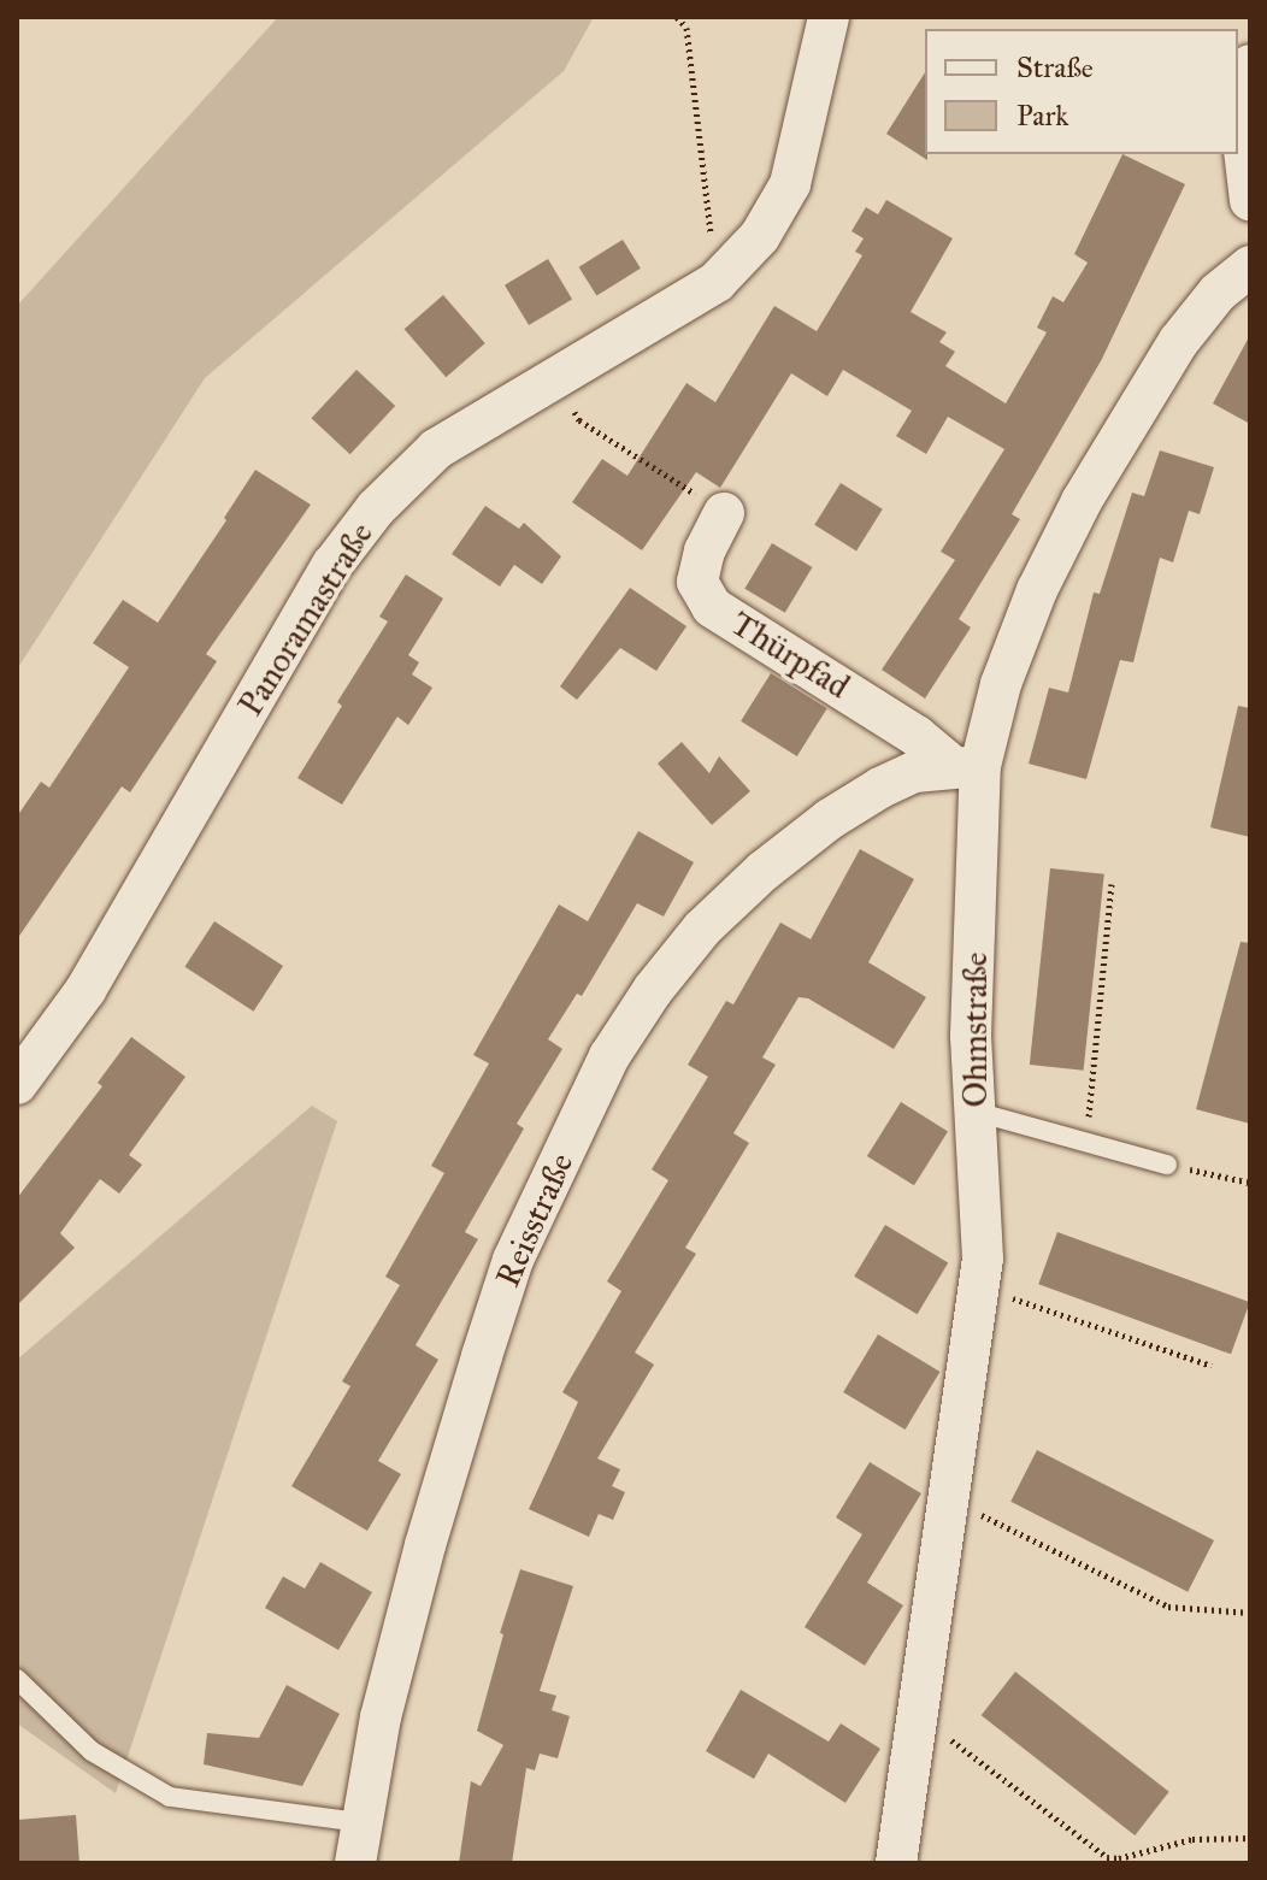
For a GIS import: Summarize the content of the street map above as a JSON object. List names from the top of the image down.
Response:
{
  "streets": {
    "street": [
      "Panoramastraße",
      "Thürpfad",
      "Ohmstraße",
      "Reisstraße"
    ]
  },
  "crossings": [
    ["Thürpfad", "Ohmstraße"],
    ["Thürpfad", "Reisstraße"],
    ["Ohmstraße", "Reisstraße"]
  ],
  "legend": ["Straße", "Park"]
}
